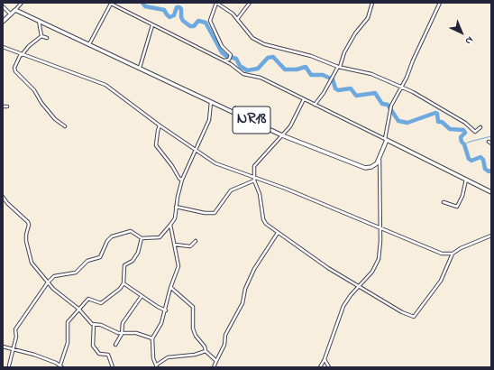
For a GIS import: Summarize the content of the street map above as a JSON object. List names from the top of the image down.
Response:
{
  "streets": {
    "main road": ["NR18"]
  },
  "north": "bottom right"
}
